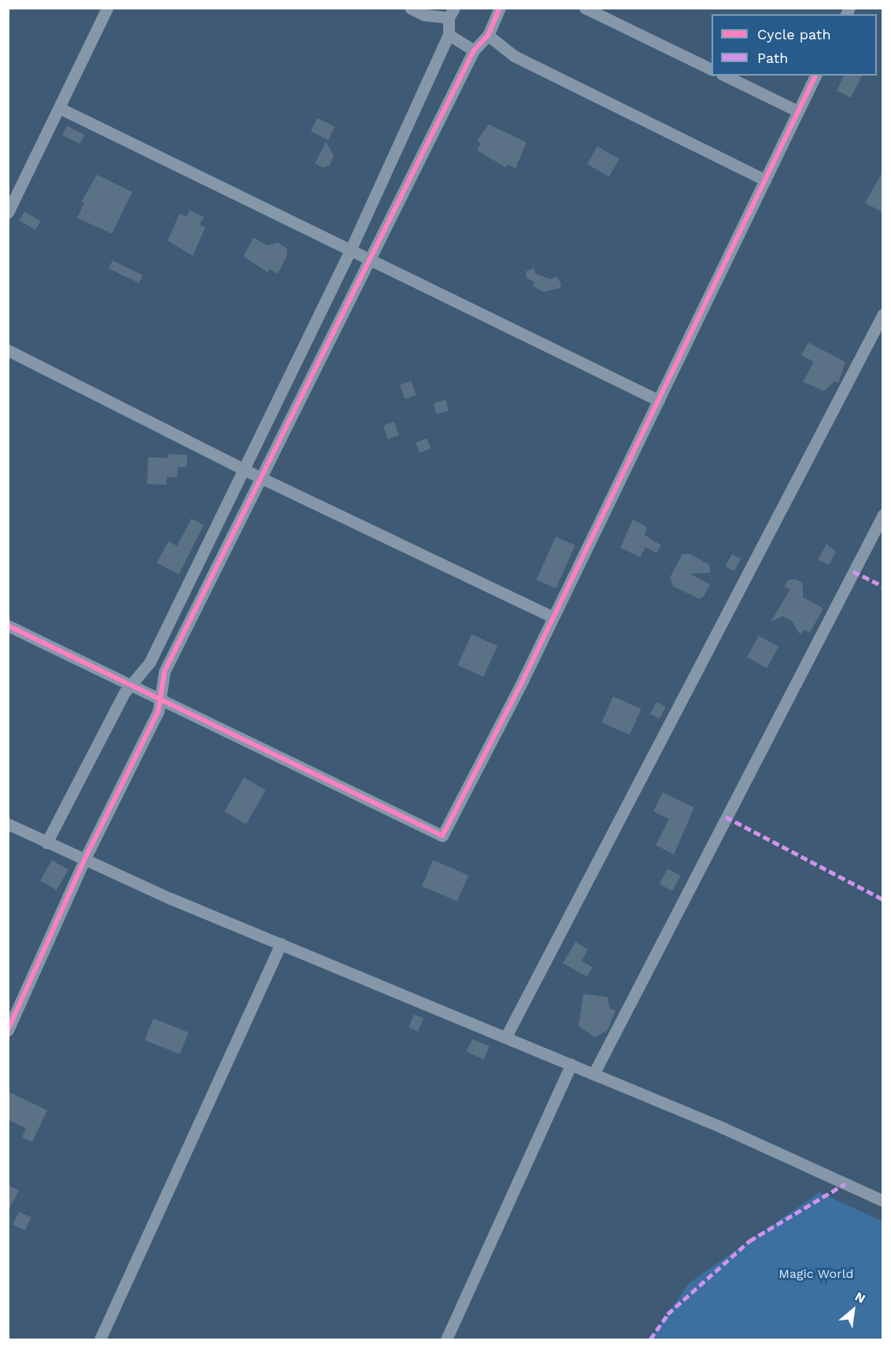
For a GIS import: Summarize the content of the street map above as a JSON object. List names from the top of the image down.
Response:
{
  "parks": ["Magic World"],
  "legend": ["Cycle path", "Path"],
  "north": "top right"
}
